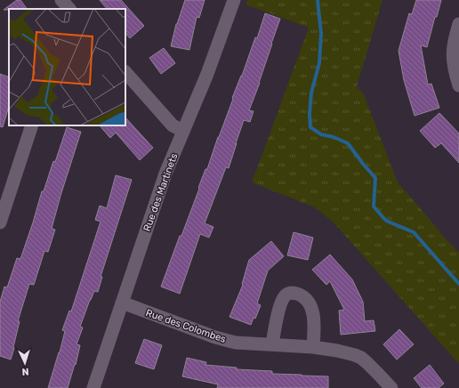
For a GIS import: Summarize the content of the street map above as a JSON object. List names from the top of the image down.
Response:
{
  "streets": {
    "street": ["Rue des Martinets", "Rue des Colombes"]
  },
  "crossings": [
    ["Rue des Martinets", "Rue des Colombes"]
  ],
  "north": "bottom"
}
